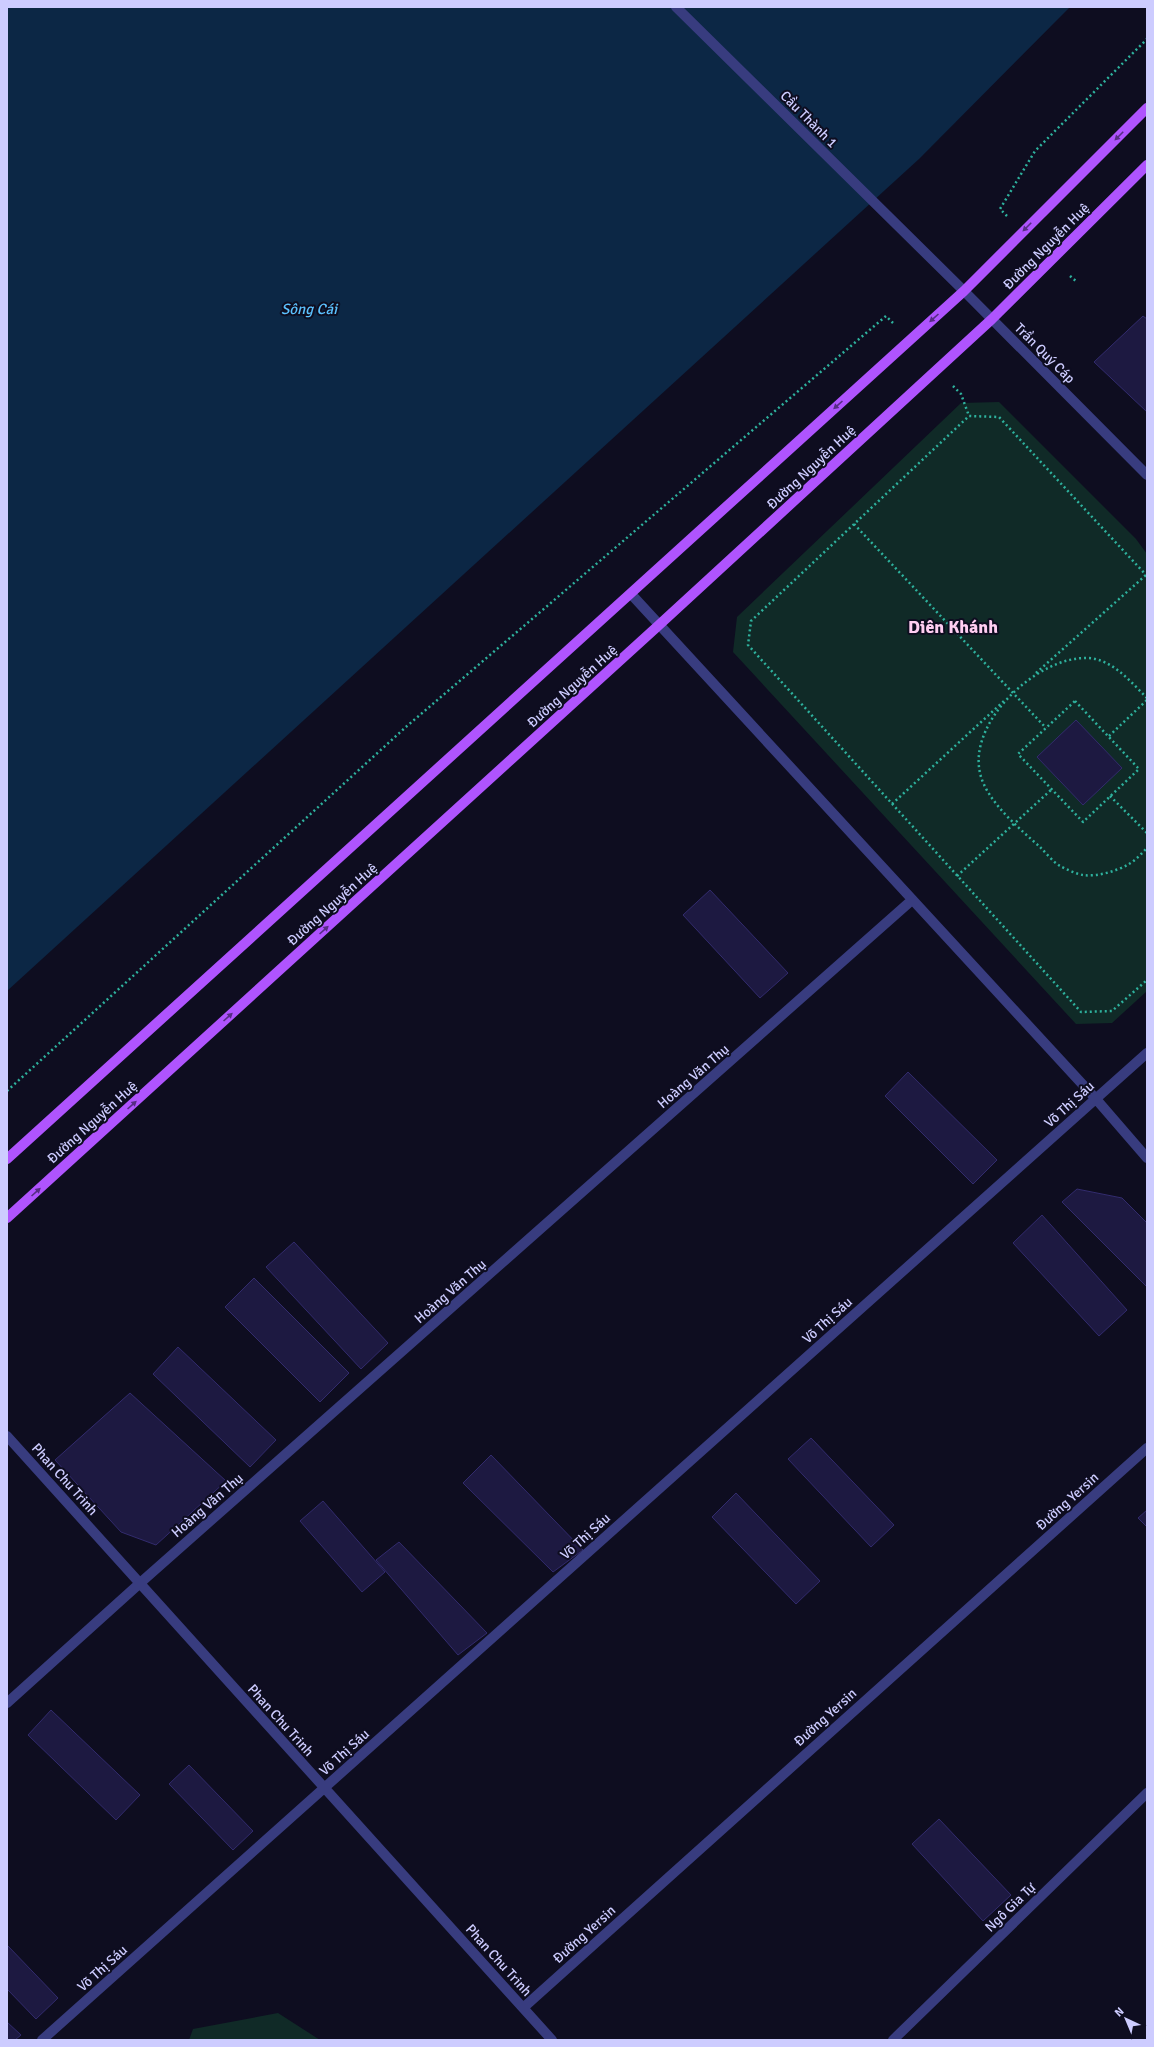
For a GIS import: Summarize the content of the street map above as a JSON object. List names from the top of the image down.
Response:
{
  "streets": {
    "main road": ["Đường Nguyễn Huệ"],
    "street": [
      "Cầu Thành 1",
      "Trần Quý Cáp",
      "Hoàng Văn Thụ",
      "Võ Thị Sáu",
      "Phan Chu Trinh",
      "Đường Yersin",
      "Ngô Gia Tự"
    ]
  },
  "crossings": [
    ["Cầu Thành 1", "Trần Quý Cáp"],
    ["Đường Nguyễn Huệ", "Trần Quý Cáp"],
    ["Hoàng Văn Thụ", "Phan Chu Trinh"],
    ["Võ Thị Sáu", "Phan Chu Trinh"],
    ["Phan Chu Trinh", "Đường Yersin"]
  ],
  "districts": ["Diên Khánh"],
  "water": ["Sông Cái"],
  "north": "top left"
}
